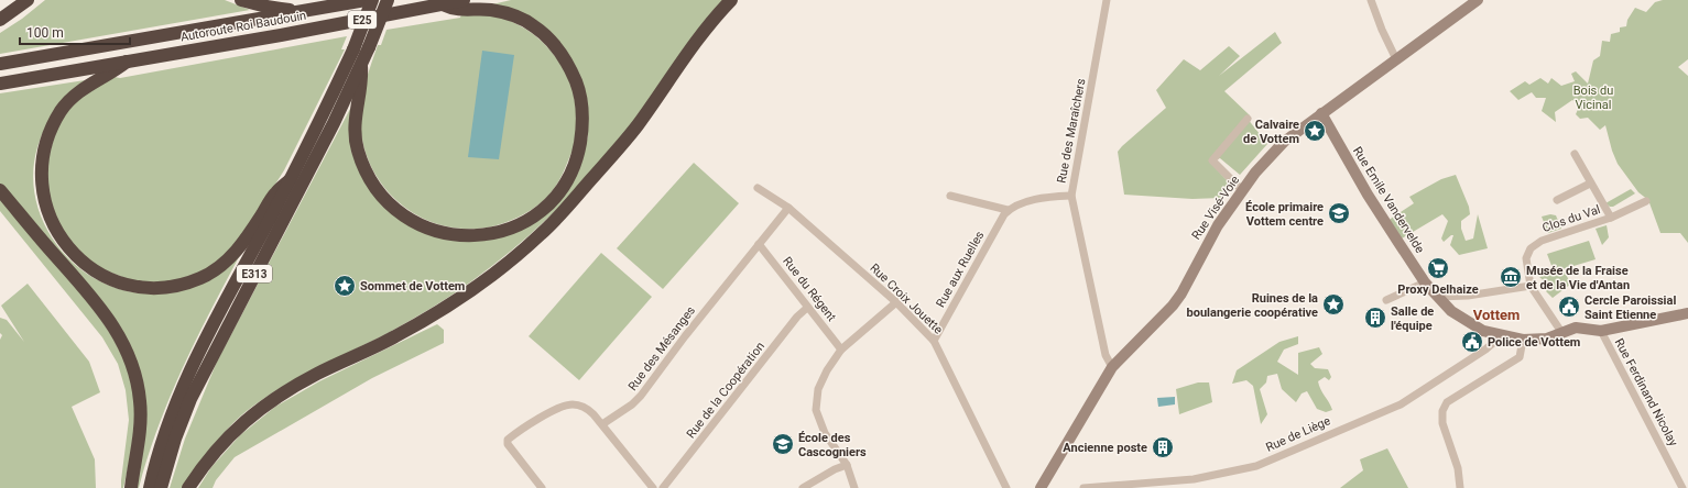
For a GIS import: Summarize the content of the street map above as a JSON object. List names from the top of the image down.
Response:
{
  "streets": {
    "highway": ["E25", "Autoroute Roi Baudouin", "E313"],
    "street": [
      "Rue des Maraîchers",
      "Rue Emile Vandervelde",
      "Rue Visé-Voie",
      "Clos du Val",
      "Rue aux Ruelles",
      "Rue du Régent",
      "Rue Croix Jouette",
      "Rue des Mésanges",
      "Rue de la Coopération",
      "Rue Ferdinand Nicolay",
      "Rue de Liège"
    ]
  },
  "crossings": [
    ["E25", "Autoroute Roi Baudouin"],
    ["Rue des Maraîchers", "Rue Visé-Voie"],
    ["Rue Emile Vandervelde", "Rue Visé-Voie"],
    ["Rue Emile Vandervelde", "Clos du Val"],
    ["Rue Emile Vandervelde", "Rue Ferdinand Nicolay"],
    ["Rue Emile Vandervelde", "Rue de Liège"],
    ["Rue aux Ruelles", "Rue Croix Jouette"],
    ["Rue du Régent", "Rue des Mésanges"],
    ["Rue du Régent", "Rue de la Coopération"],
    ["Rue Croix Jouette", "Rue des Mésanges"]
  ],
  "districts": ["Vottem"],
  "parks": ["Bois du Vicinal"],
  "places": {
    "place": ["Calvaire de Vottem", "Sommet de Vottem", "Ruines de la boulangerie coopérative"],
    "school or university": ["École primaire Vottem centre", "École des Cascogniers"],
    "supermarket": ["Proxy Delhaize"],
    "museum": ["Musée de la Fraise et de la Vie d'Antan"],
    "public building": ["Cercle Paroissial Saint Etienne", "Police de Vottem"],
    "building": ["Salle de l'équipe", "Ancienne poste"]
  },
  "scale_bar": "100 m"
}
